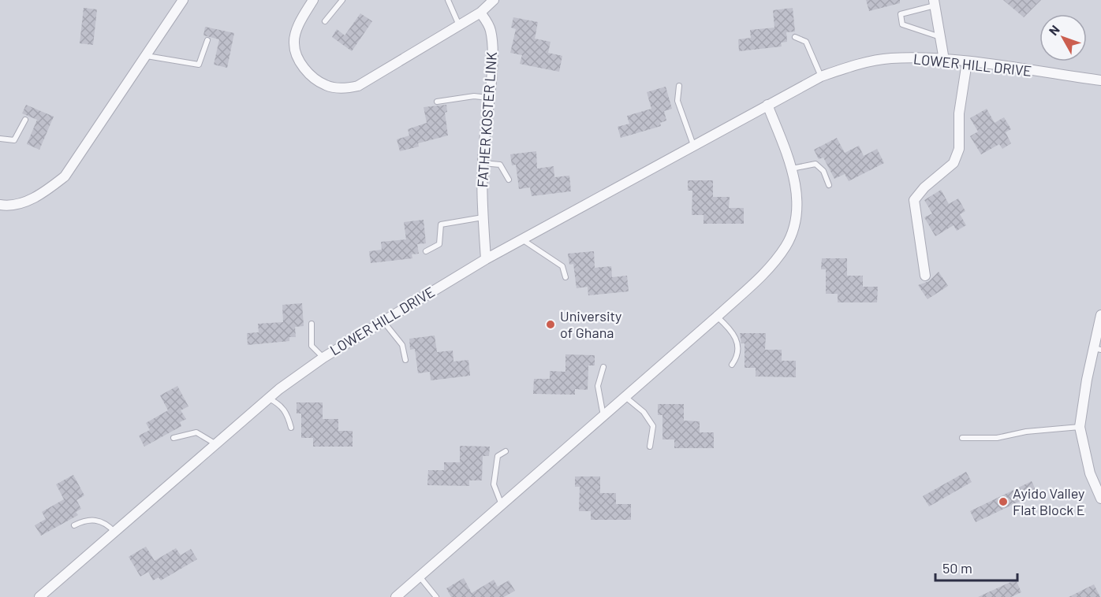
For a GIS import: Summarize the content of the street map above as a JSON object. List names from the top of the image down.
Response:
{
  "streets": {
    "street": ["LOWER HILL DRIVE", "FATHER KOSTER LINK"]
  },
  "crossings": [
    ["LOWER HILL DRIVE", "FATHER KOSTER LINK"]
  ],
  "places": ["University of Ghana", "Ayido Valley Flat Block E"],
  "scale_bar": "50 m",
  "north": "top left"
}
